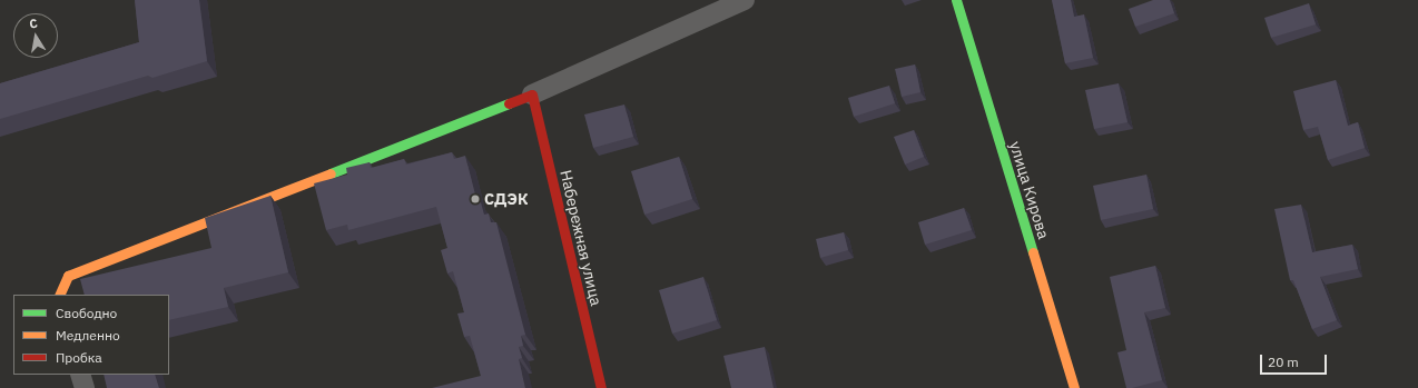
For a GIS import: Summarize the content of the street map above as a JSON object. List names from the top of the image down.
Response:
{
  "streets": {
    "street": ["улица Кирова", "Набережная улица"]
  },
  "places": ["СДЭК"],
  "legend": ["Свободно", "Медленно", "Пробка"],
  "scale_bar": "20 m",
  "north": "top"
}
